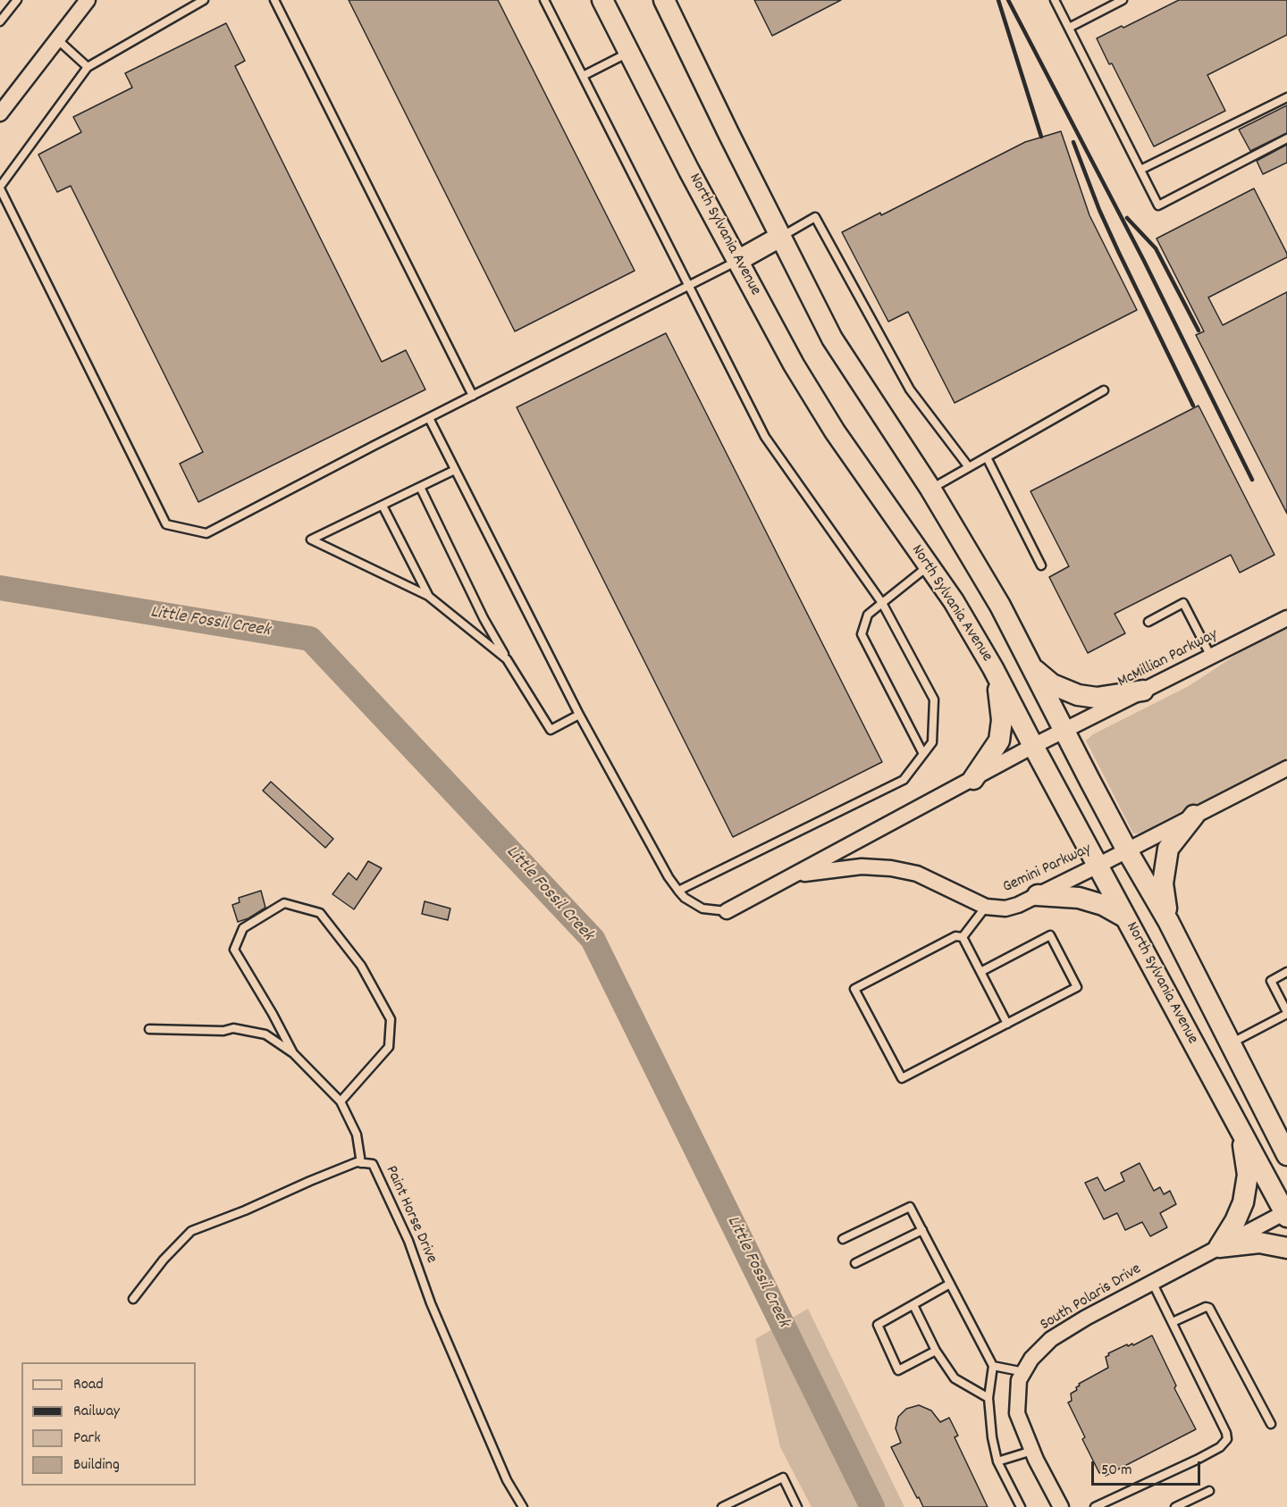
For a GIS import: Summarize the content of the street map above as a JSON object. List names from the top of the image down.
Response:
{
  "streets": {
    "main road": ["North Sylvania Avenue"],
    "street": ["McMillian Parkway", "Gemini Parkway", "South Polaris Drive"],
    "lane": ["Paint Horse Drive"]
  },
  "crossings": [
    ["North Sylvania Avenue", "McMillian Parkway"],
    ["North Sylvania Avenue", "Gemini Parkway"],
    ["North Sylvania Avenue", "South Polaris Drive"],
    ["McMillian Parkway", "Gemini Parkway"]
  ],
  "water": ["Little Fossil Creek"],
  "legend": [
    "Road",
    "Railway",
    "Park",
    "Building"
  ],
  "scale_bar": "50 m"
}
